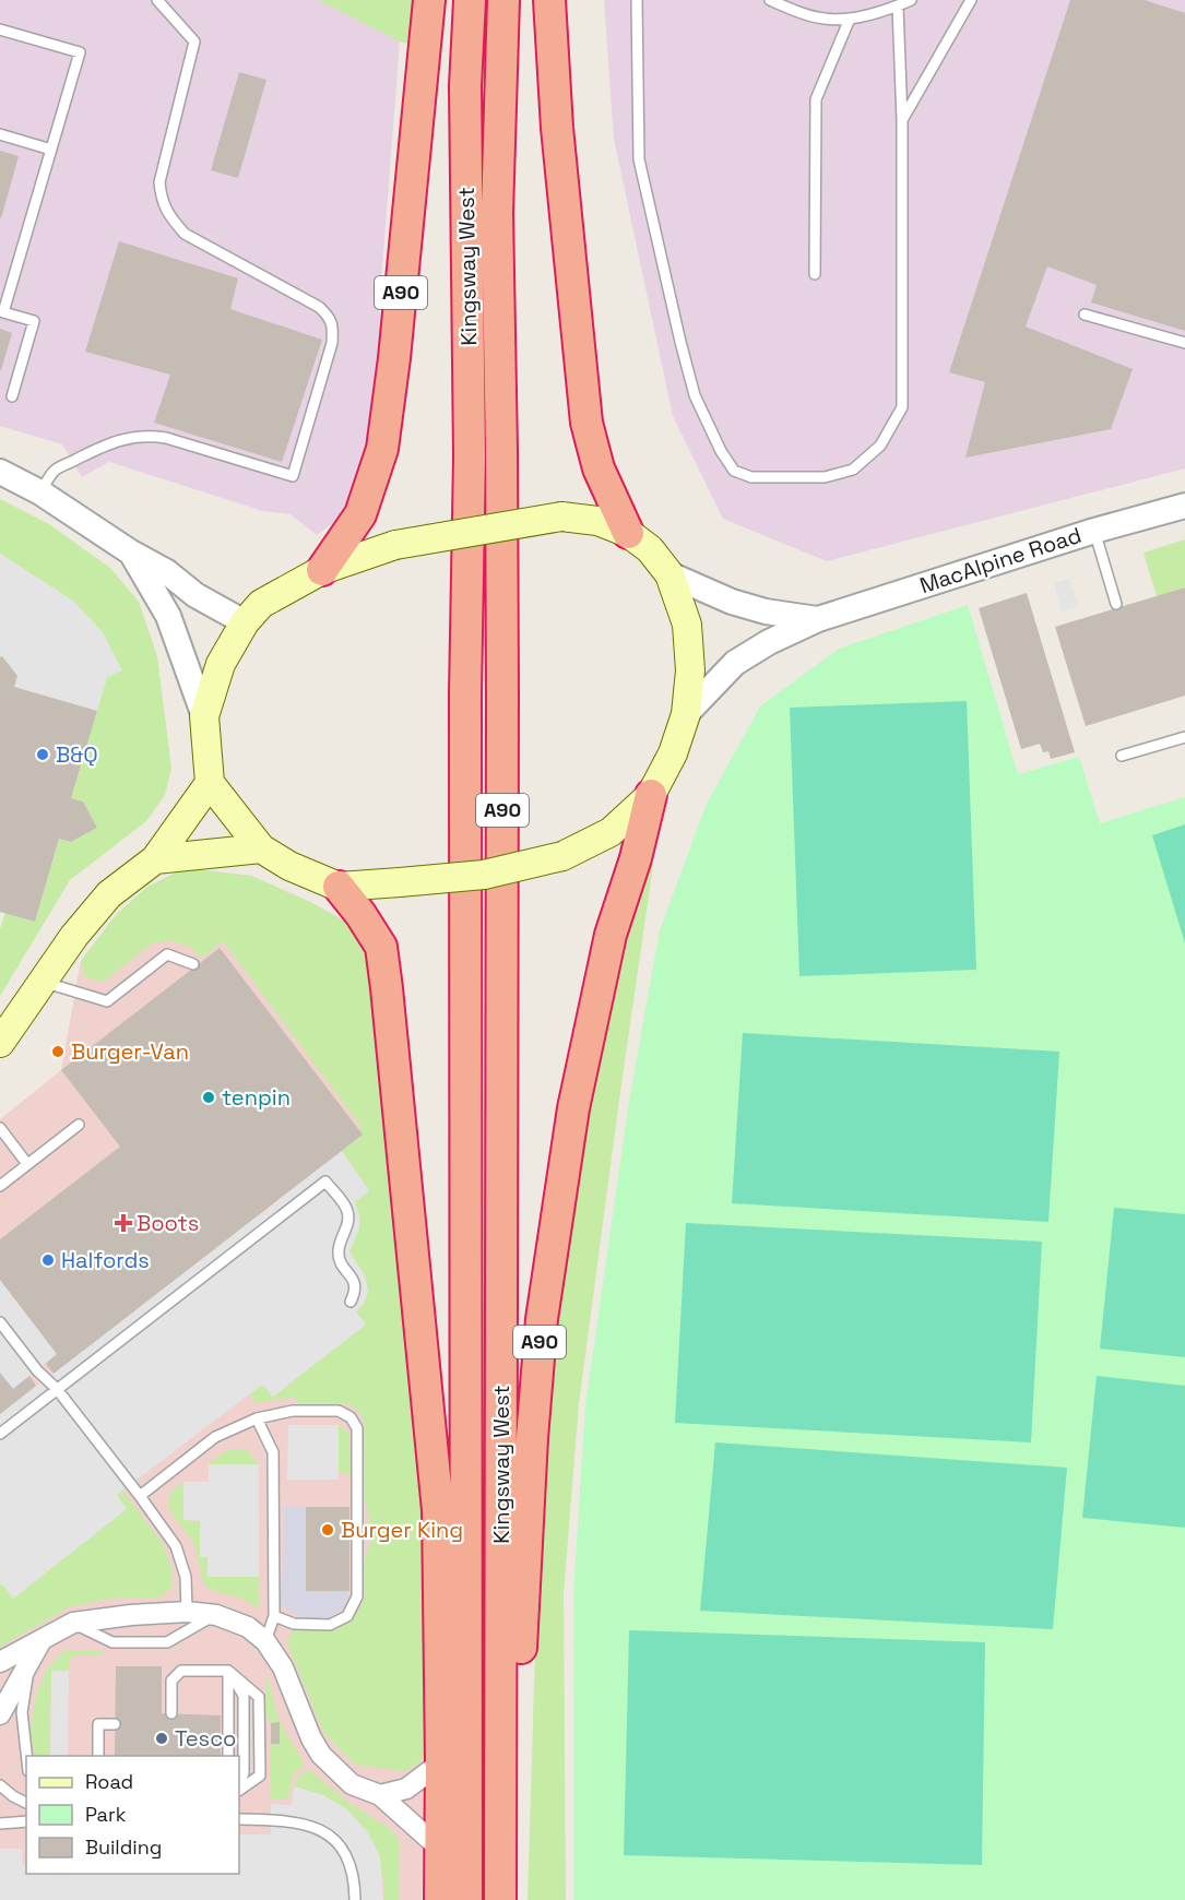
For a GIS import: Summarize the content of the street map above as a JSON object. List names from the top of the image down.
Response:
{
  "streets": {
    "highway": ["Kingsway West", "A90"],
    "street": ["MacAlpine Road"]
  },
  "places": {
    "other": [
      "B&Q",
      "Burger-Van",
      "tenpin",
      "Halfords",
      "Burger King",
      "Tesco"
    ],
    "health": ["Boots"]
  },
  "legend": ["Road", "Park", "Building"]
}
